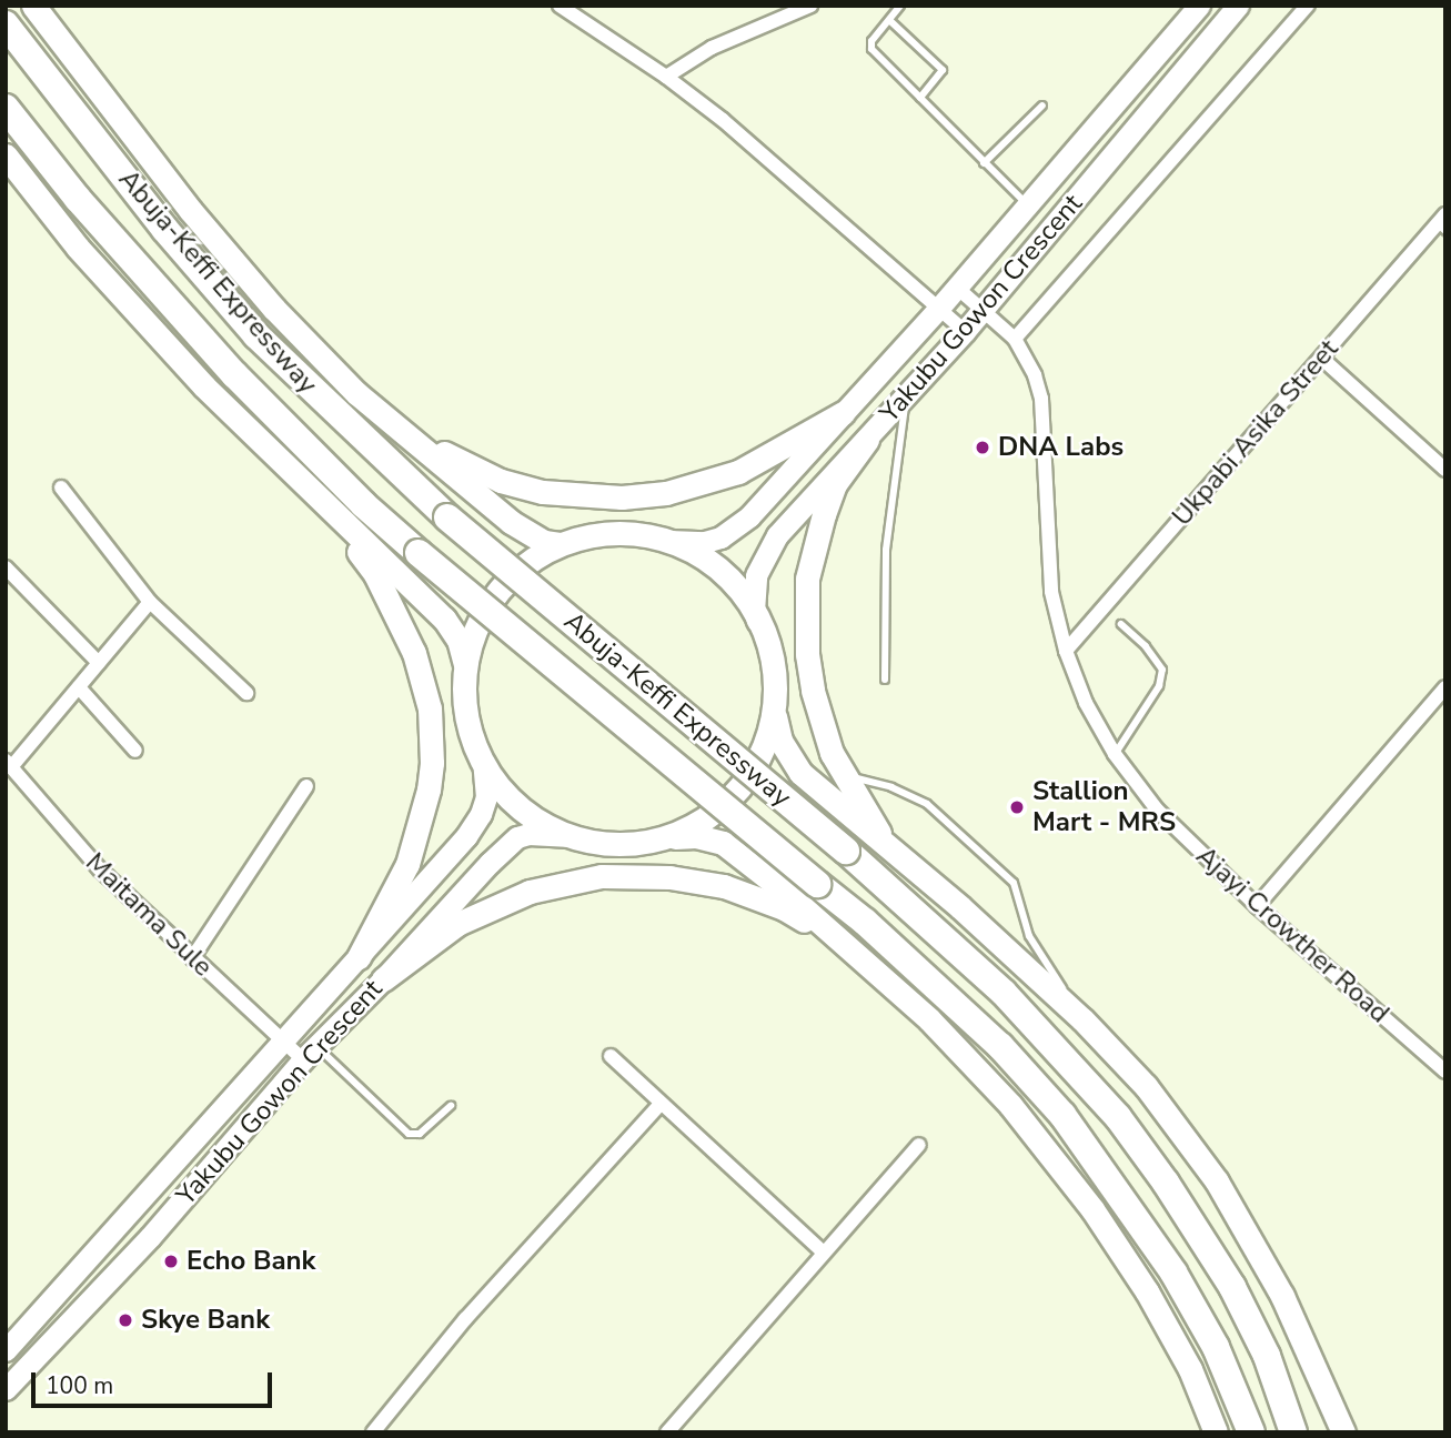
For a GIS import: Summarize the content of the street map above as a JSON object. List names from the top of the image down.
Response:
{
  "streets": {
    "highway": ["Abuja-Keffi Expressway"],
    "main road": ["Yakubu Gowon Crescent"],
    "street": ["Ukpabi Asika Street", "Maitama Sule", "Ajayi Crowther Road"]
  },
  "crossings": [
    ["Yakubu Gowon Crescent", "Maitama Sule"],
    ["Yakubu Gowon Crescent", "Ajayi Crowther Road"],
    ["Ukpabi Asika Street", "Ajayi Crowther Road"]
  ],
  "places": [
    "DNA Labs",
    "Stallion Mart - MRS",
    "Echo Bank",
    "Skye Bank"
  ],
  "scale_bar": "100 m"
}
